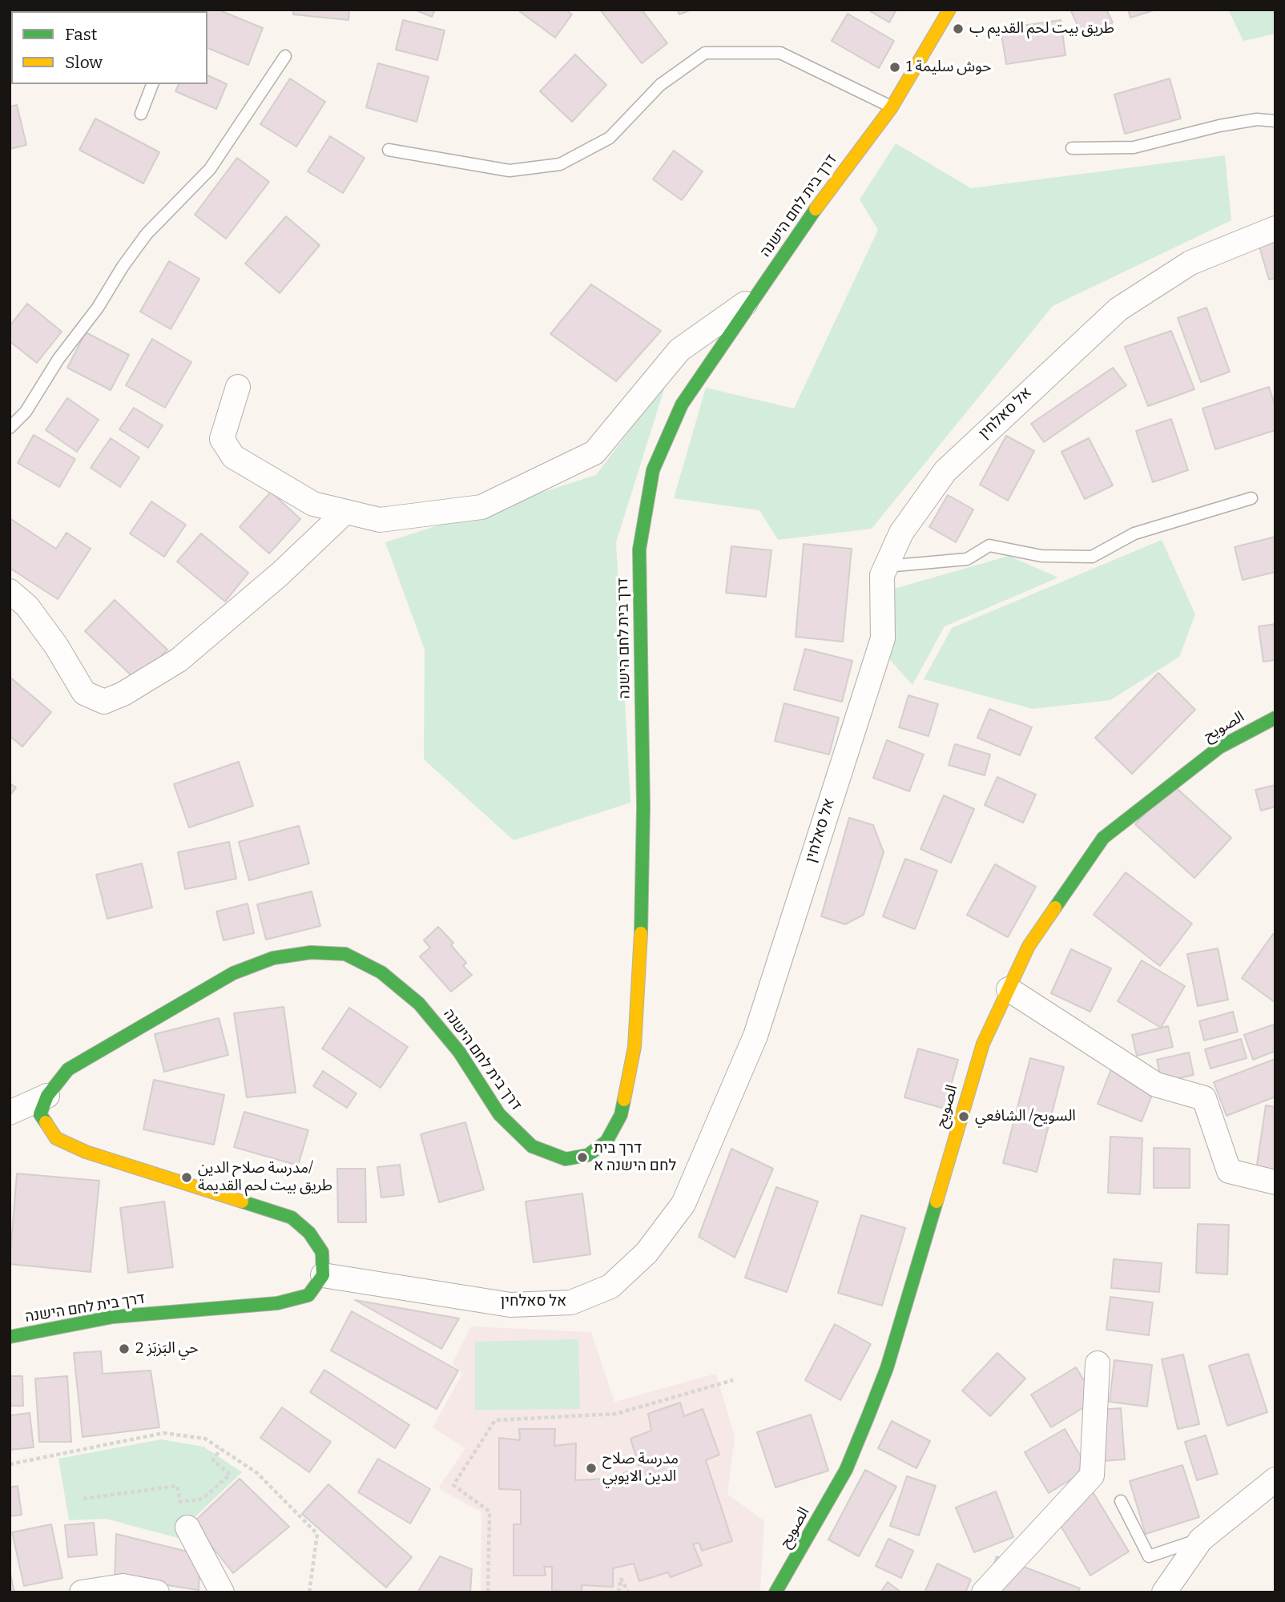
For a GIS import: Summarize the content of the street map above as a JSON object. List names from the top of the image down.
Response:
{
  "streets": {
    "street": ["דרך בית לחם הישנה", "אל סאלחין", "الصويح"]
  },
  "crossings": [
    ["דרך בית לחם הישנה", "אל סאלחין"]
  ],
  "places": [
    "طريق بيت لحم القديم ب",
    "حوش سليمة 1",
    "السويح/ الشافعي",
    "דרך בית לחם הישנה א",
    "مدرسة صلاح الدين/ طريق بيت لحم القديمة",
    "حي البَزبَز 2",
    "مدرسة صلاح الدين الايوبي"
  ],
  "legend": ["Fast", "Slow"]
}
